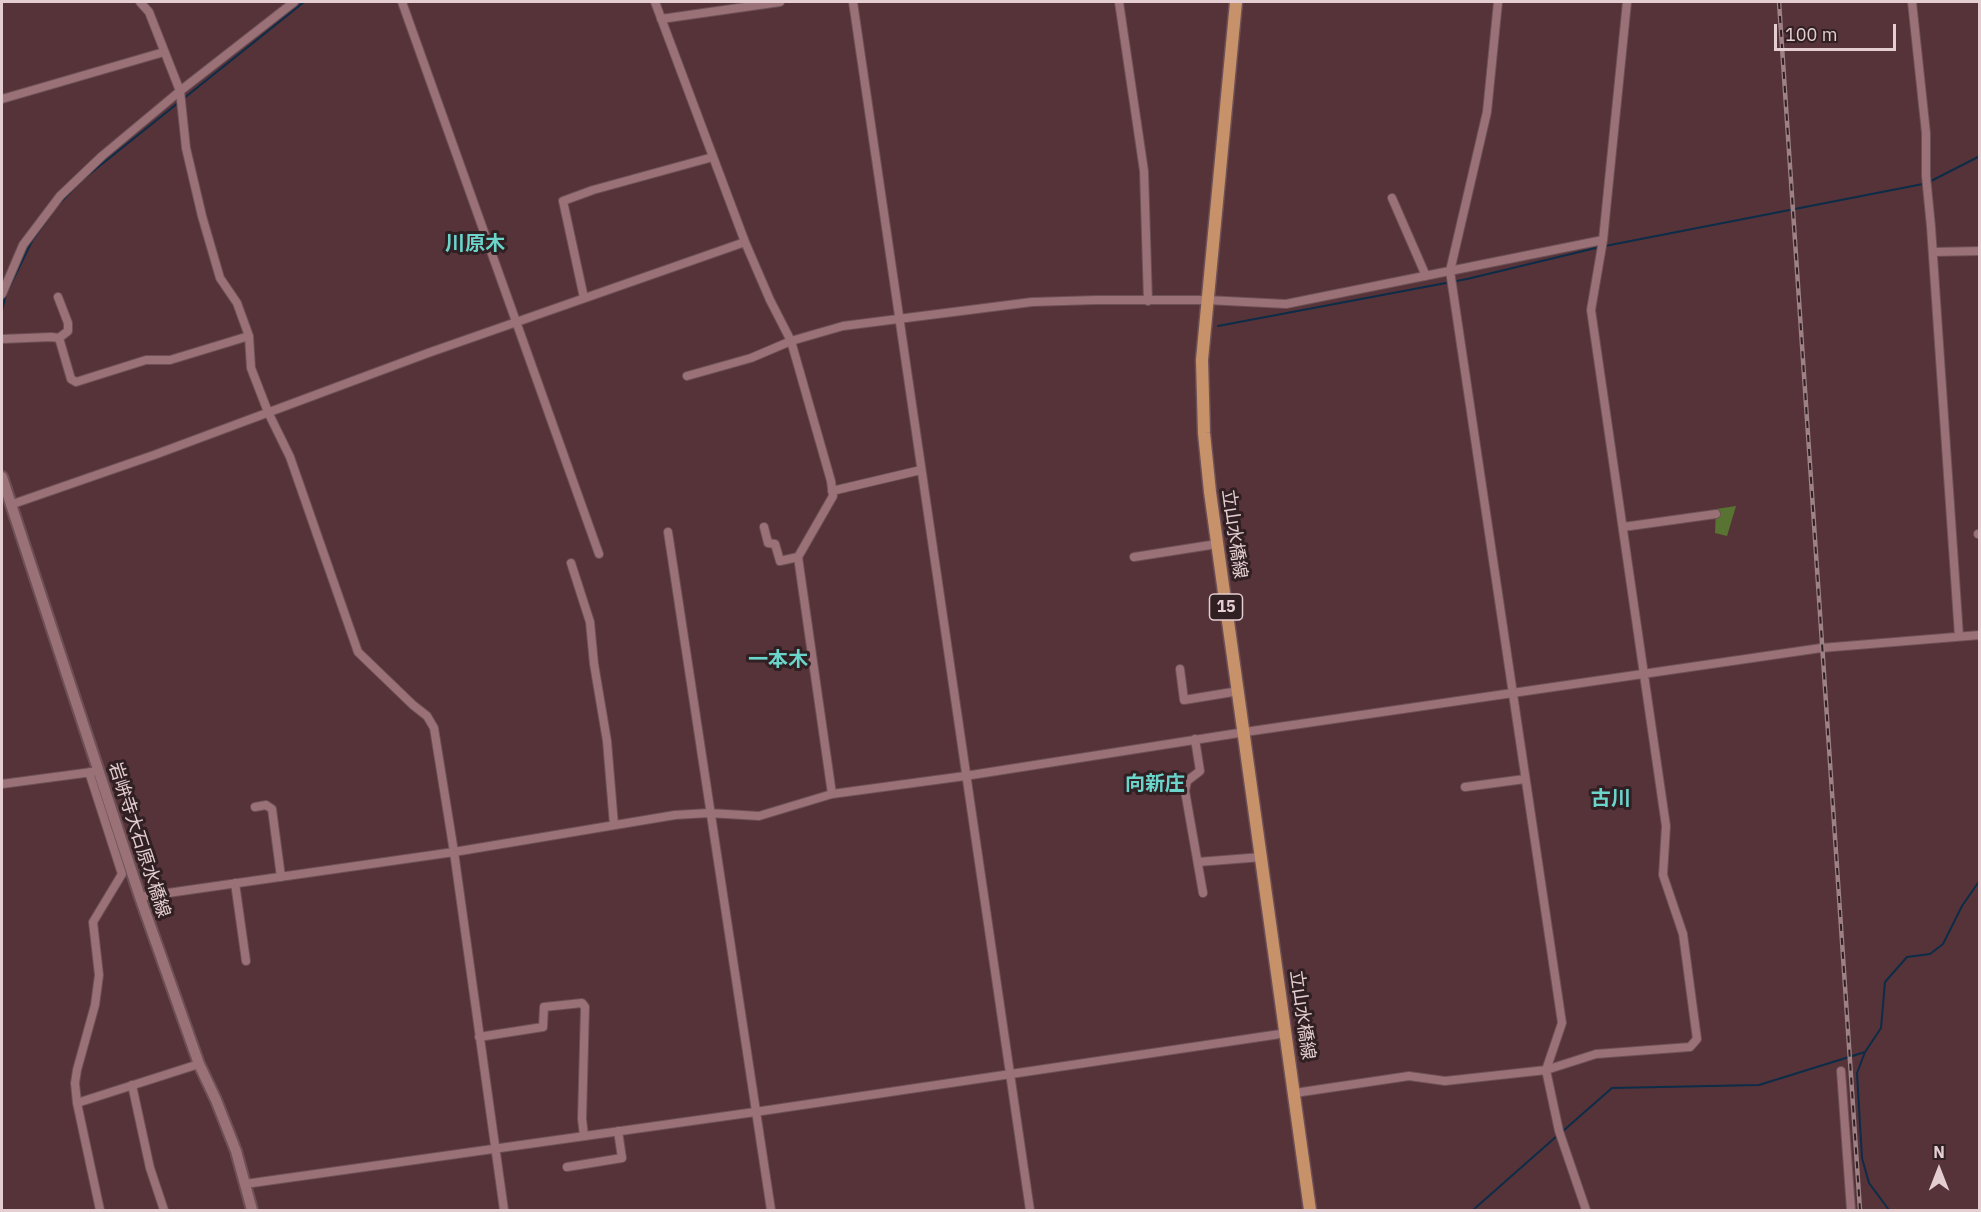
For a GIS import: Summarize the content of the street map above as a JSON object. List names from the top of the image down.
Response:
{
  "streets": {
    "main road": ["立山水橋線", "15", "岩峅寺大石原水橋線"]
  },
  "districts": [
    "川原木",
    "一本木",
    "向新庄",
    "古川"
  ],
  "scale_bar": "100 m",
  "north": "top"
}
